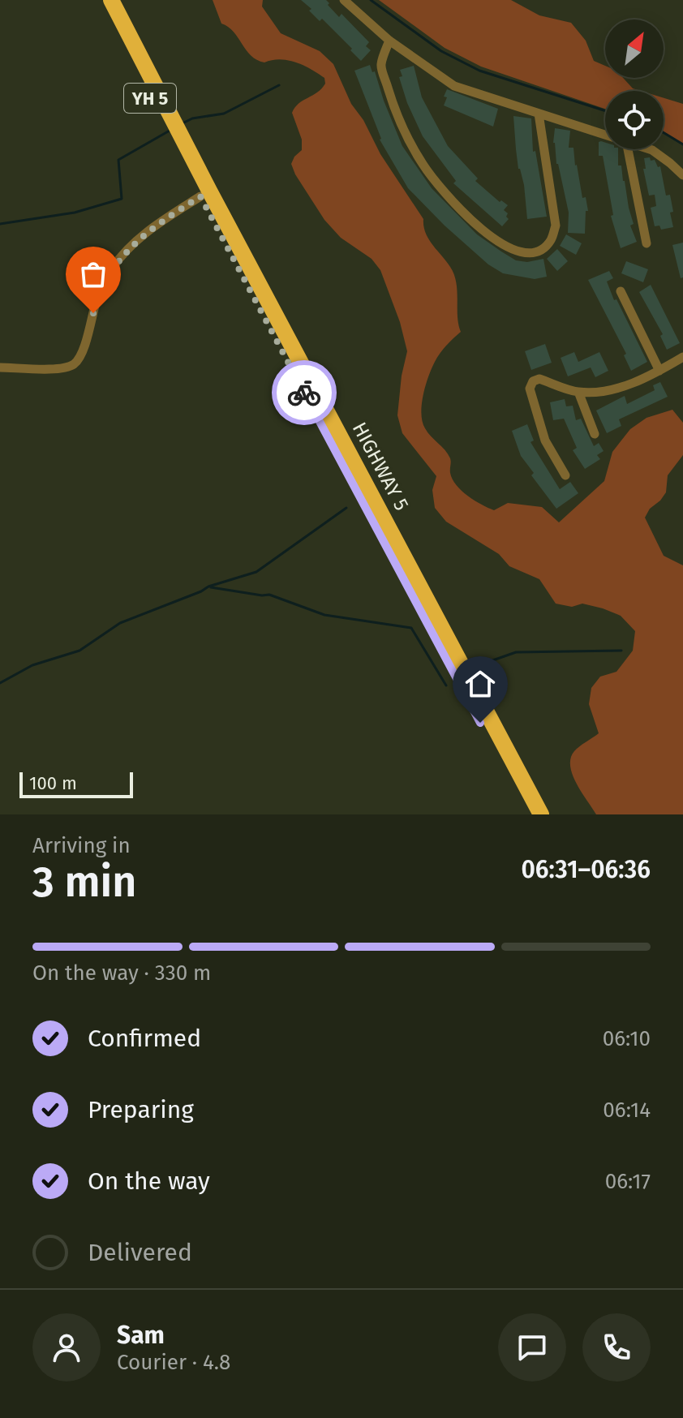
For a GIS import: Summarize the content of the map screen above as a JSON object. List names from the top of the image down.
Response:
{
  "streets": {
    "highway": ["YH 5", "HIGHWAY 5"]
  },
  "scale_bar": "100 m",
  "north": "top right",
  "page": {
    "scale": "100 m",
    "heading": ["3 min", "Arriving in", "06:31–06:36"],
    "panel": ["Sam", "Courier · 4.8"],
    "bar": "On the way · 330 m",
    "list": [
      ["Confirmed", "06:10"],
      ["Preparing", "06:14"],
      ["On the way", "06:17"],
      "Delivered"
    ]
  }
}
